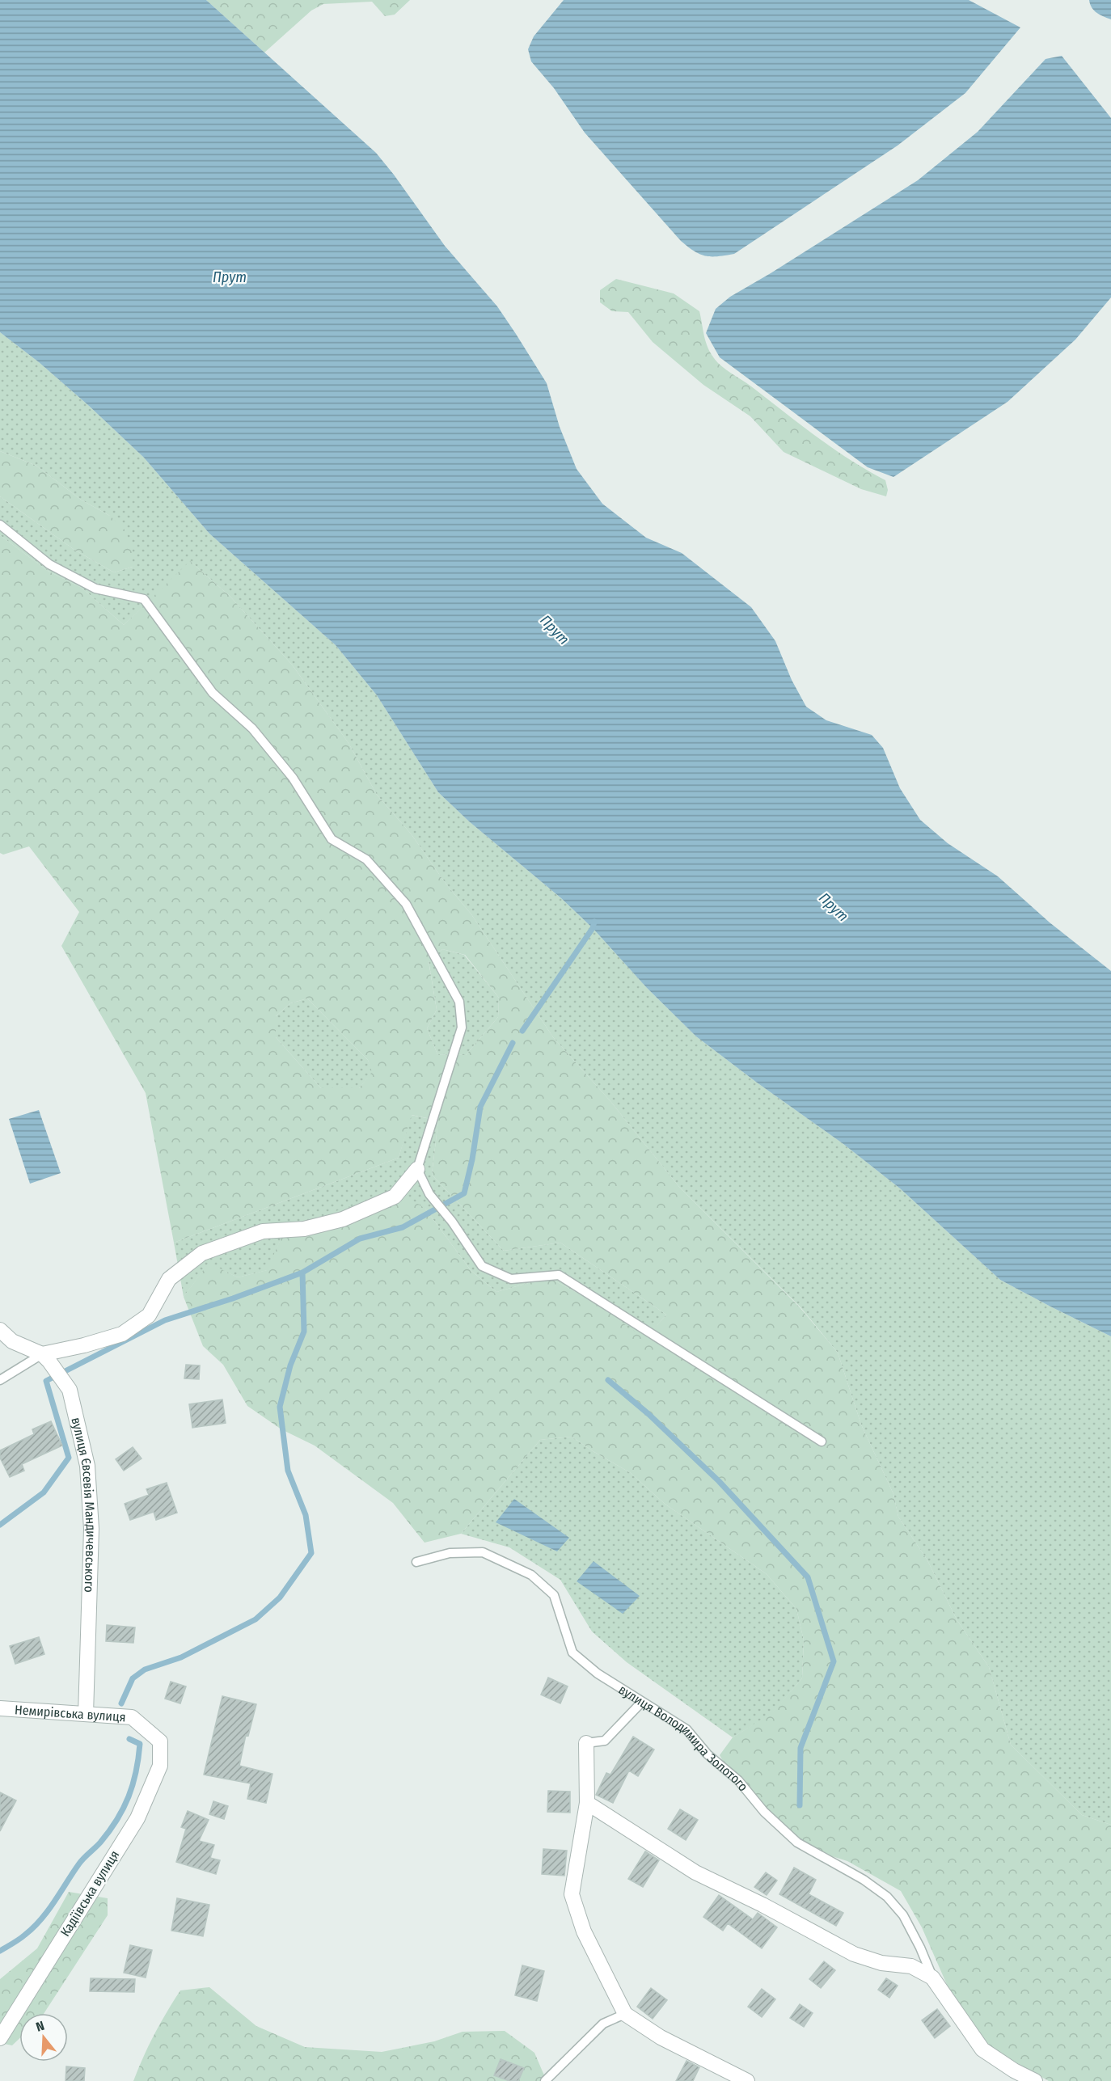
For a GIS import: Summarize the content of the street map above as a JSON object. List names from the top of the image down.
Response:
{
  "streets": {
    "street": [
      "вулиця Євсевія Мандичевського",
      "Немирівська вулиця",
      "вулиця Володимира Золотого",
      "Кадіївська вулиця"
    ]
  },
  "crossings": [
    ["вулиця Євсевія Мандичевського", "Немирівська вулиця"],
    ["Немирівська вулиця", "Кадіївська вулиця"]
  ],
  "water": ["Прут"],
  "north": "top"
}
